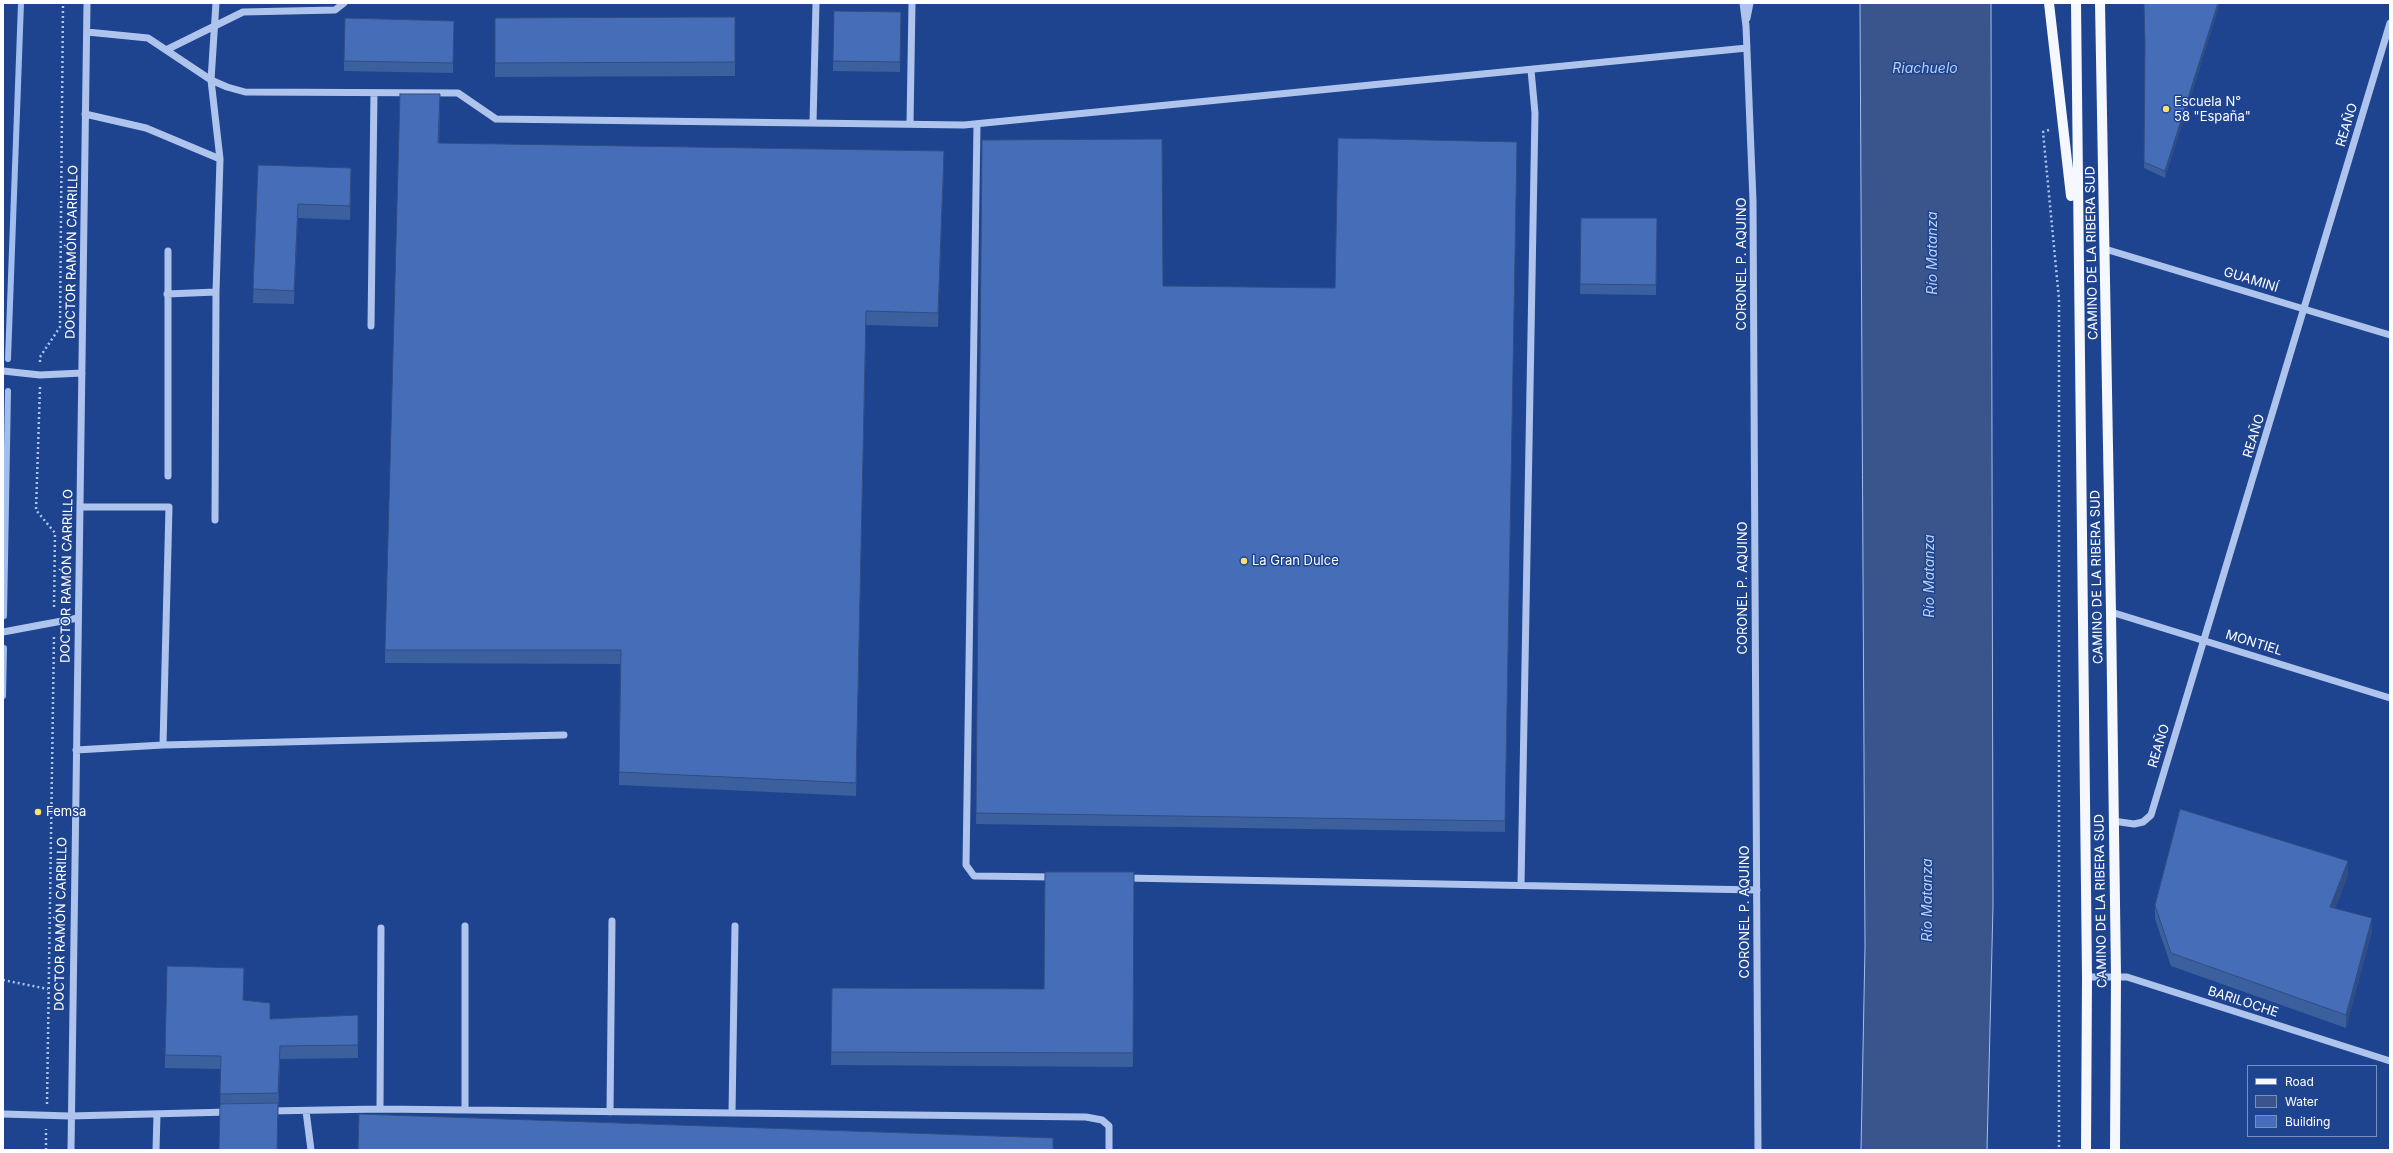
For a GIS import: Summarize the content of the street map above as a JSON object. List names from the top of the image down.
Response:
{
  "streets": {
    "main road": ["CAMINO DE LA RIBERA SUD"],
    "street": [
      "REAÑO",
      "DOCTOR RAMÓN CARRILLO",
      "CORONEL P. AQUINO",
      "GUAMINÍ",
      "MONTIEL",
      "BARILOCHE"
    ]
  },
  "crossings": [
    ["REAÑO", "CAMINO DE LA RIBERA SUD"],
    ["REAÑO", "GUAMINÍ"],
    ["REAÑO", "MONTIEL"],
    ["CAMINO DE LA RIBERA SUD", "GUAMINÍ"],
    ["CAMINO DE LA RIBERA SUD", "MONTIEL"],
    ["CAMINO DE LA RIBERA SUD", "BARILOCHE"]
  ],
  "water": ["Riachuelo", "Río Matanza"],
  "places": ["Escuela N° 58 \"España\"", "La Gran Dulce", "Femsa"],
  "legend": ["Road", "Water", "Building"]
}
